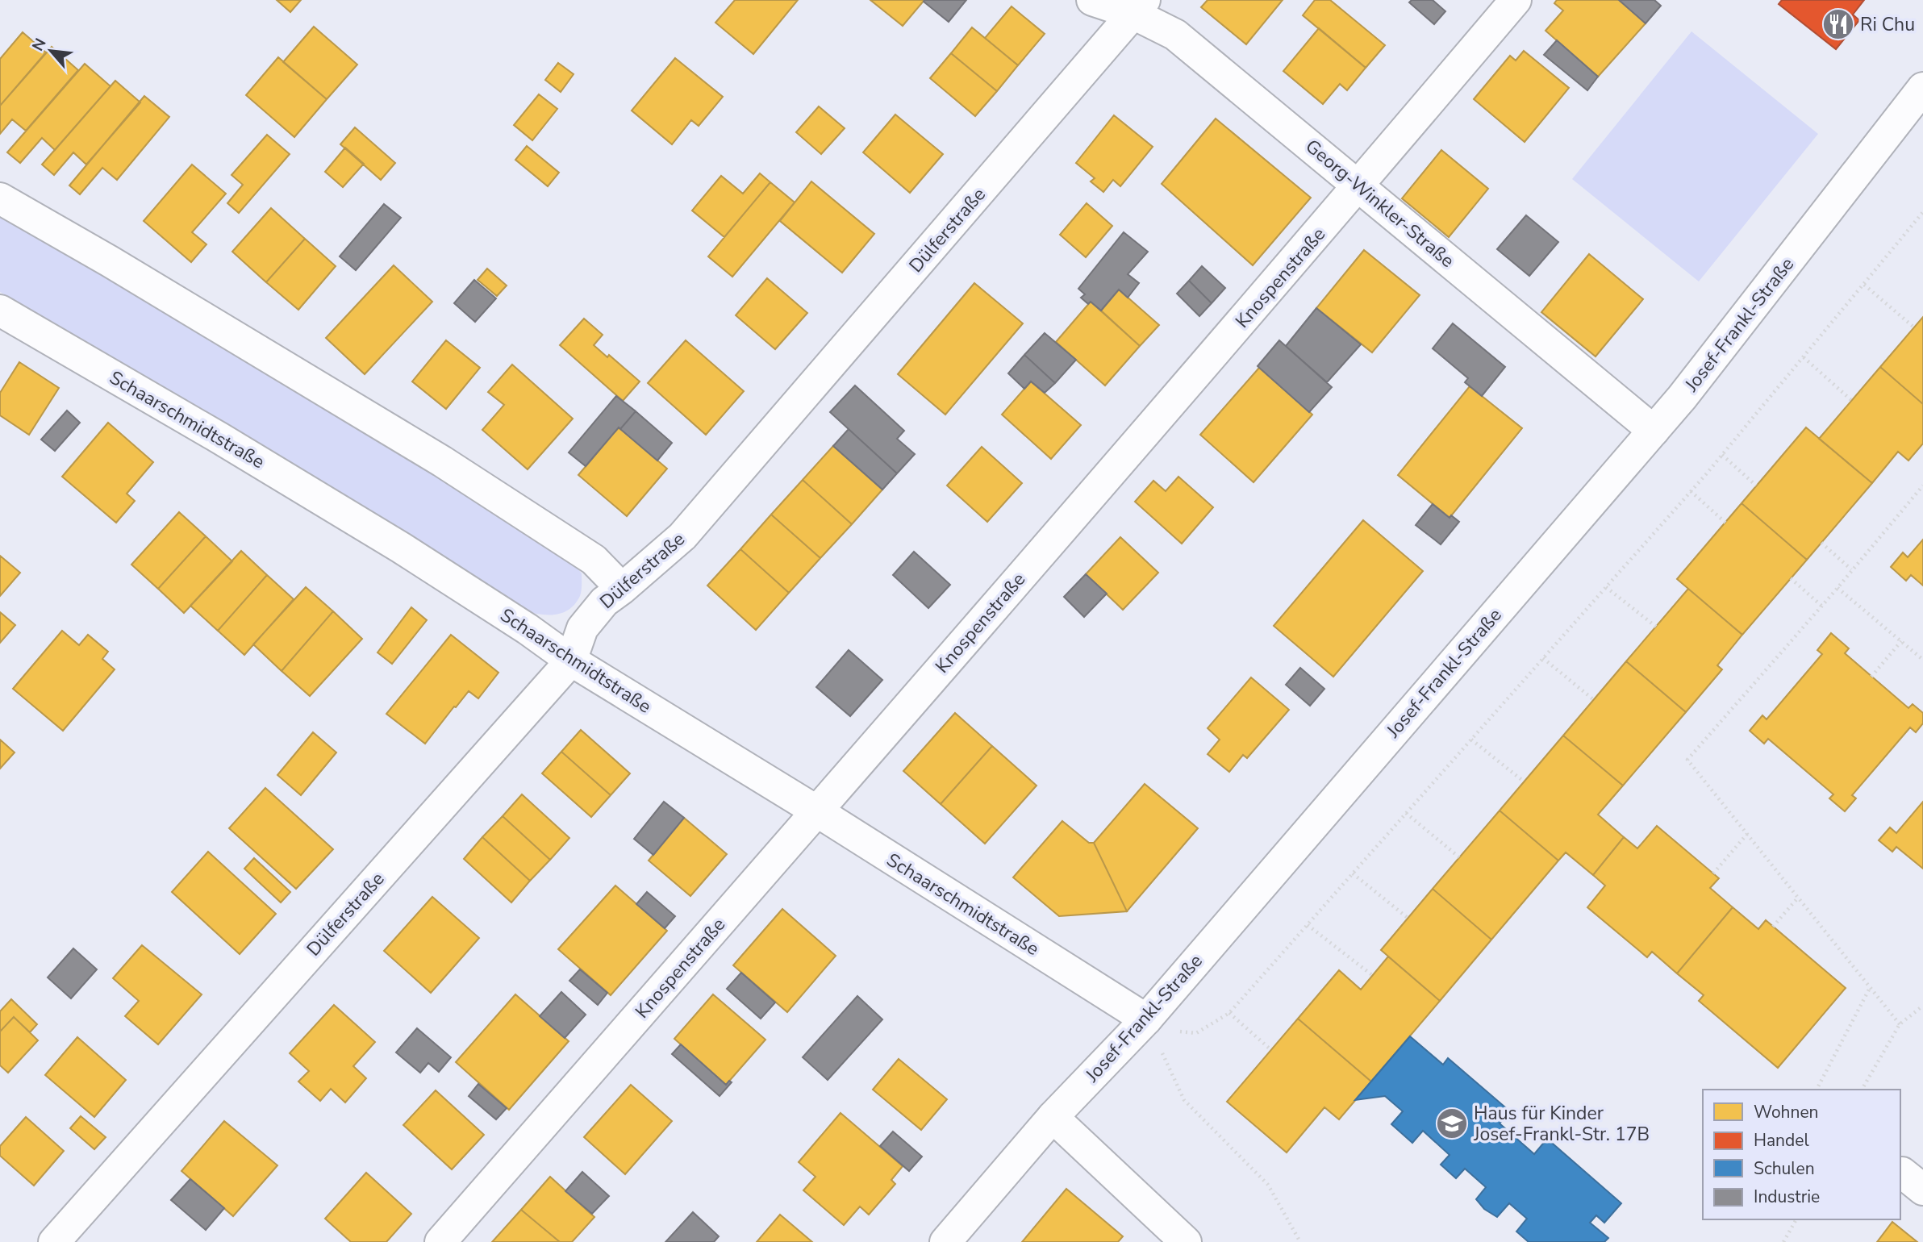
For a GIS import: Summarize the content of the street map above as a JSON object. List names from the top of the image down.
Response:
{
  "streets": {
    "street": [
      "Georg-Winkler-Straße",
      "Dülferstraße",
      "Knospenstraße",
      "Josef-Frankl-Straße",
      "Schaarschmidtstraße"
    ]
  },
  "crossings": [
    ["Georg-Winkler-Straße", "Dülferstraße"],
    ["Georg-Winkler-Straße", "Knospenstraße"],
    ["Georg-Winkler-Straße", "Josef-Frankl-Straße"],
    ["Dülferstraße", "Schaarschmidtstraße"],
    ["Knospenstraße", "Schaarschmidtstraße"],
    ["Josef-Frankl-Straße", "Schaarschmidtstraße"]
  ],
  "places": {
    "restaurant": ["Ri Chu"],
    "school or university": ["Haus für Kinder Josef-Frankl-Str. 17B"]
  },
  "legend": [
    "Wohnen",
    "Handel",
    "Schulen",
    "Industrie"
  ],
  "north": "top left"
}
